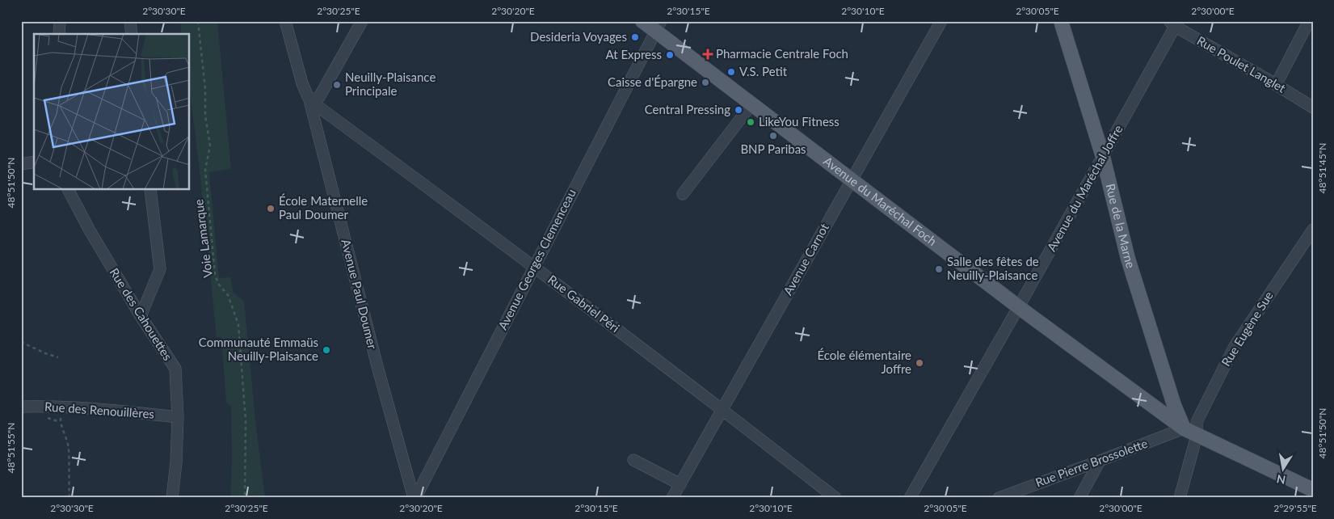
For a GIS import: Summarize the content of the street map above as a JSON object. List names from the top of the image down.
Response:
{
  "streets": {
    "main road": ["Avenue du Maréchal Foch", "Rue de la Marne"],
    "street": [
      "Rue Poulet Langlet",
      "Avenue du Maréchal Joffre",
      "Avenue Georges Clemenceau",
      "Avenue Carnot",
      "Avenue Paul Doumer",
      "Rue Gabriel Péri",
      "Rue des Cahouettes",
      "Rue Eugène Sue",
      "Rue des Renouillères",
      "Rue Pierre Brossolette"
    ],
    "path": ["Voie Lamarque"]
  },
  "crossings": [
    ["Rue Poulet Langlet", "Avenue du Maréchal Joffre"],
    ["Avenue du Maréchal Joffre", "Avenue du Maréchal Foch"],
    ["Avenue du Maréchal Joffre", "Rue de la Marne"],
    ["Avenue du Maréchal Foch", "Rue de la Marne"],
    ["Avenue du Maréchal Foch", "Avenue Georges Clemenceau"],
    ["Avenue du Maréchal Foch", "Avenue Carnot"],
    ["Avenue du Maréchal Foch", "Rue Eugène Sue"],
    ["Avenue du Maréchal Foch", "Rue Pierre Brossolette"],
    ["Rue de la Marne", "Rue Eugène Sue"],
    ["Rue de la Marne", "Rue Pierre Brossolette"],
    ["Avenue Georges Clemenceau", "Avenue Paul Doumer"],
    ["Avenue Georges Clemenceau", "Rue Gabriel Péri"],
    ["Avenue Carnot", "Rue Gabriel Péri"],
    ["Avenue Paul Doumer", "Rue Gabriel Péri"],
    ["Rue des Cahouettes", "Rue des Renouillères"],
    ["Rue Eugène Sue", "Rue Pierre Brossolette"]
  ],
  "places": {
    "other": [
      "Desideria Voyages",
      "At Express",
      "V.S. Petit",
      "Caisse d'Épargne",
      "Neuilly-Plaisance Principale",
      "Central Pressing",
      "LikeYou Fitness",
      "BNP Paribas",
      "École Maternelle Paul Doumer",
      "Salle des fêtes de Neuilly-Plaisance",
      "Communauté Emmaüs Neuilly-Plaisance",
      "École élémentaire Joffre"
    ],
    "health": ["Pharmacie Centrale Foch"]
  },
  "north": "bottom",
  "coordinates": [
    "2°30'30\"E",
    "2°30'25\"E",
    "2°30'20\"E",
    "2°30'15\"E",
    "2°30'10\"E",
    "2°30'05\"E",
    "2°30'00\"E",
    "48°51'45\"N",
    "48°51'50\"N",
    "48°51'55\"N",
    "2°29'55\"E"
  ]
}
